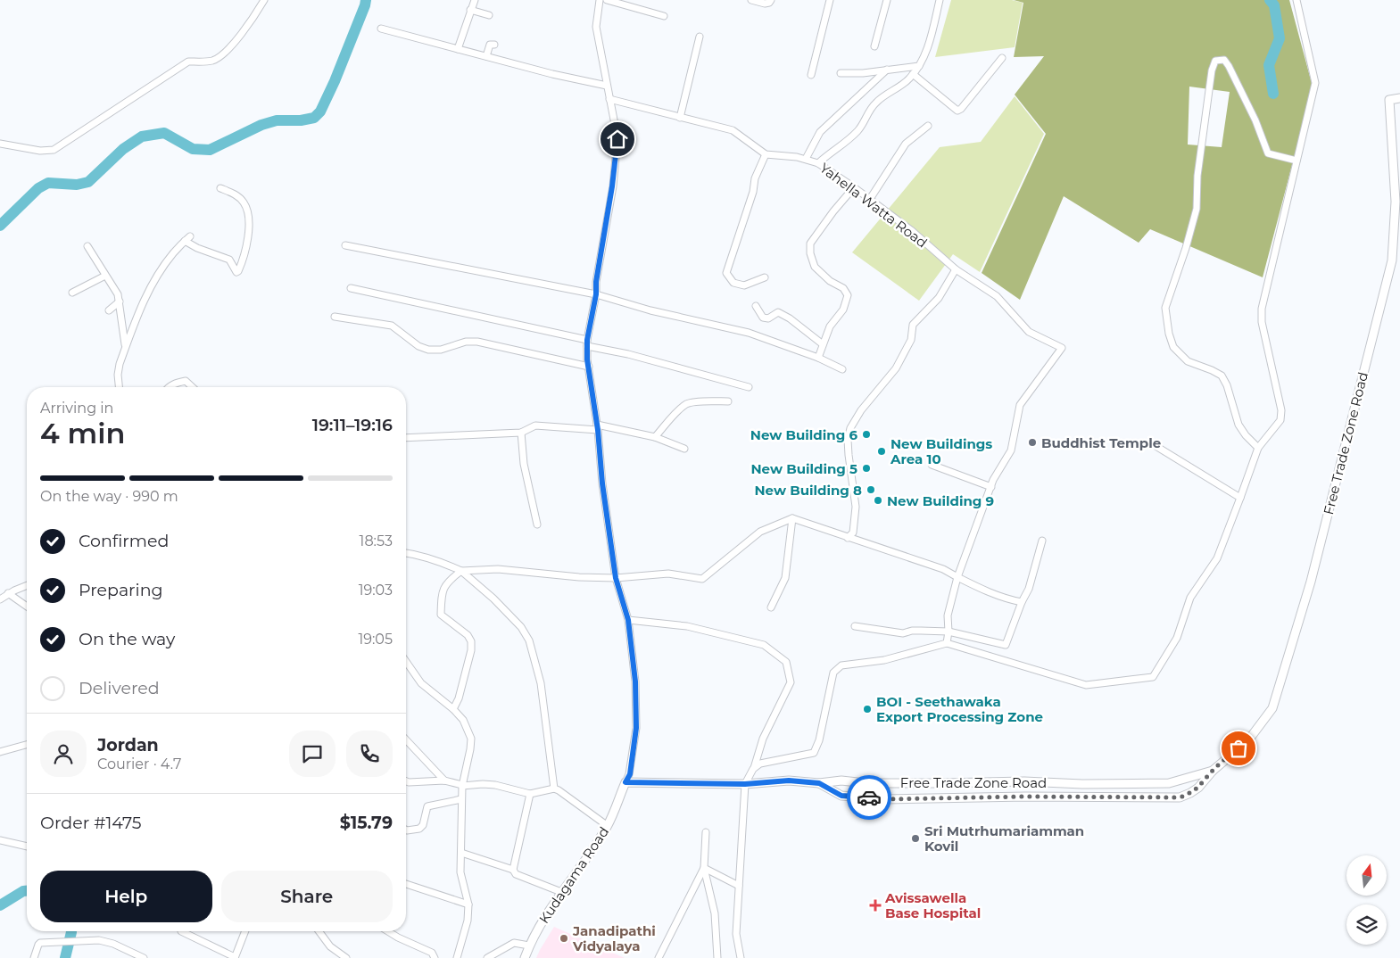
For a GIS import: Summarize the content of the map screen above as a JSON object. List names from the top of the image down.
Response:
{
  "streets": {
    "street": ["Yahella Watta Road", "Free Trade Zone Road", "Kudagama Road"]
  },
  "crossings": [
    ["Free Trade Zone Road", "Kudagama Road"]
  ],
  "places": {
    "other": [
      "New Building 6",
      "Buddhist Temple",
      "New Buildings Area 10",
      "New Building 5",
      "New Building 8",
      "New Building 9",
      "BOI - Seethawaka Export Processing Zone",
      "Sri Mutrhumariamman Kovil",
      "Janadipathi Vidyalaya"
    ],
    "health": ["Avissawella Base Hospital"]
  },
  "north": "top",
  "page": {
    "heading": ["4 min", "Arriving in", "19:11–19:16"],
    "panel": [
      "Jordan",
      "Courier · 4.7",
      "Order #1475",
      "$15.79"
    ],
    "bar": "On the way · 990 m",
    "list": [
      ["Confirmed", "18:53"],
      ["Preparing", "19:03"],
      ["On the way", "19:05"],
      "Delivered"
    ],
    "buttons": ["Help", "Share"]
  }
}
